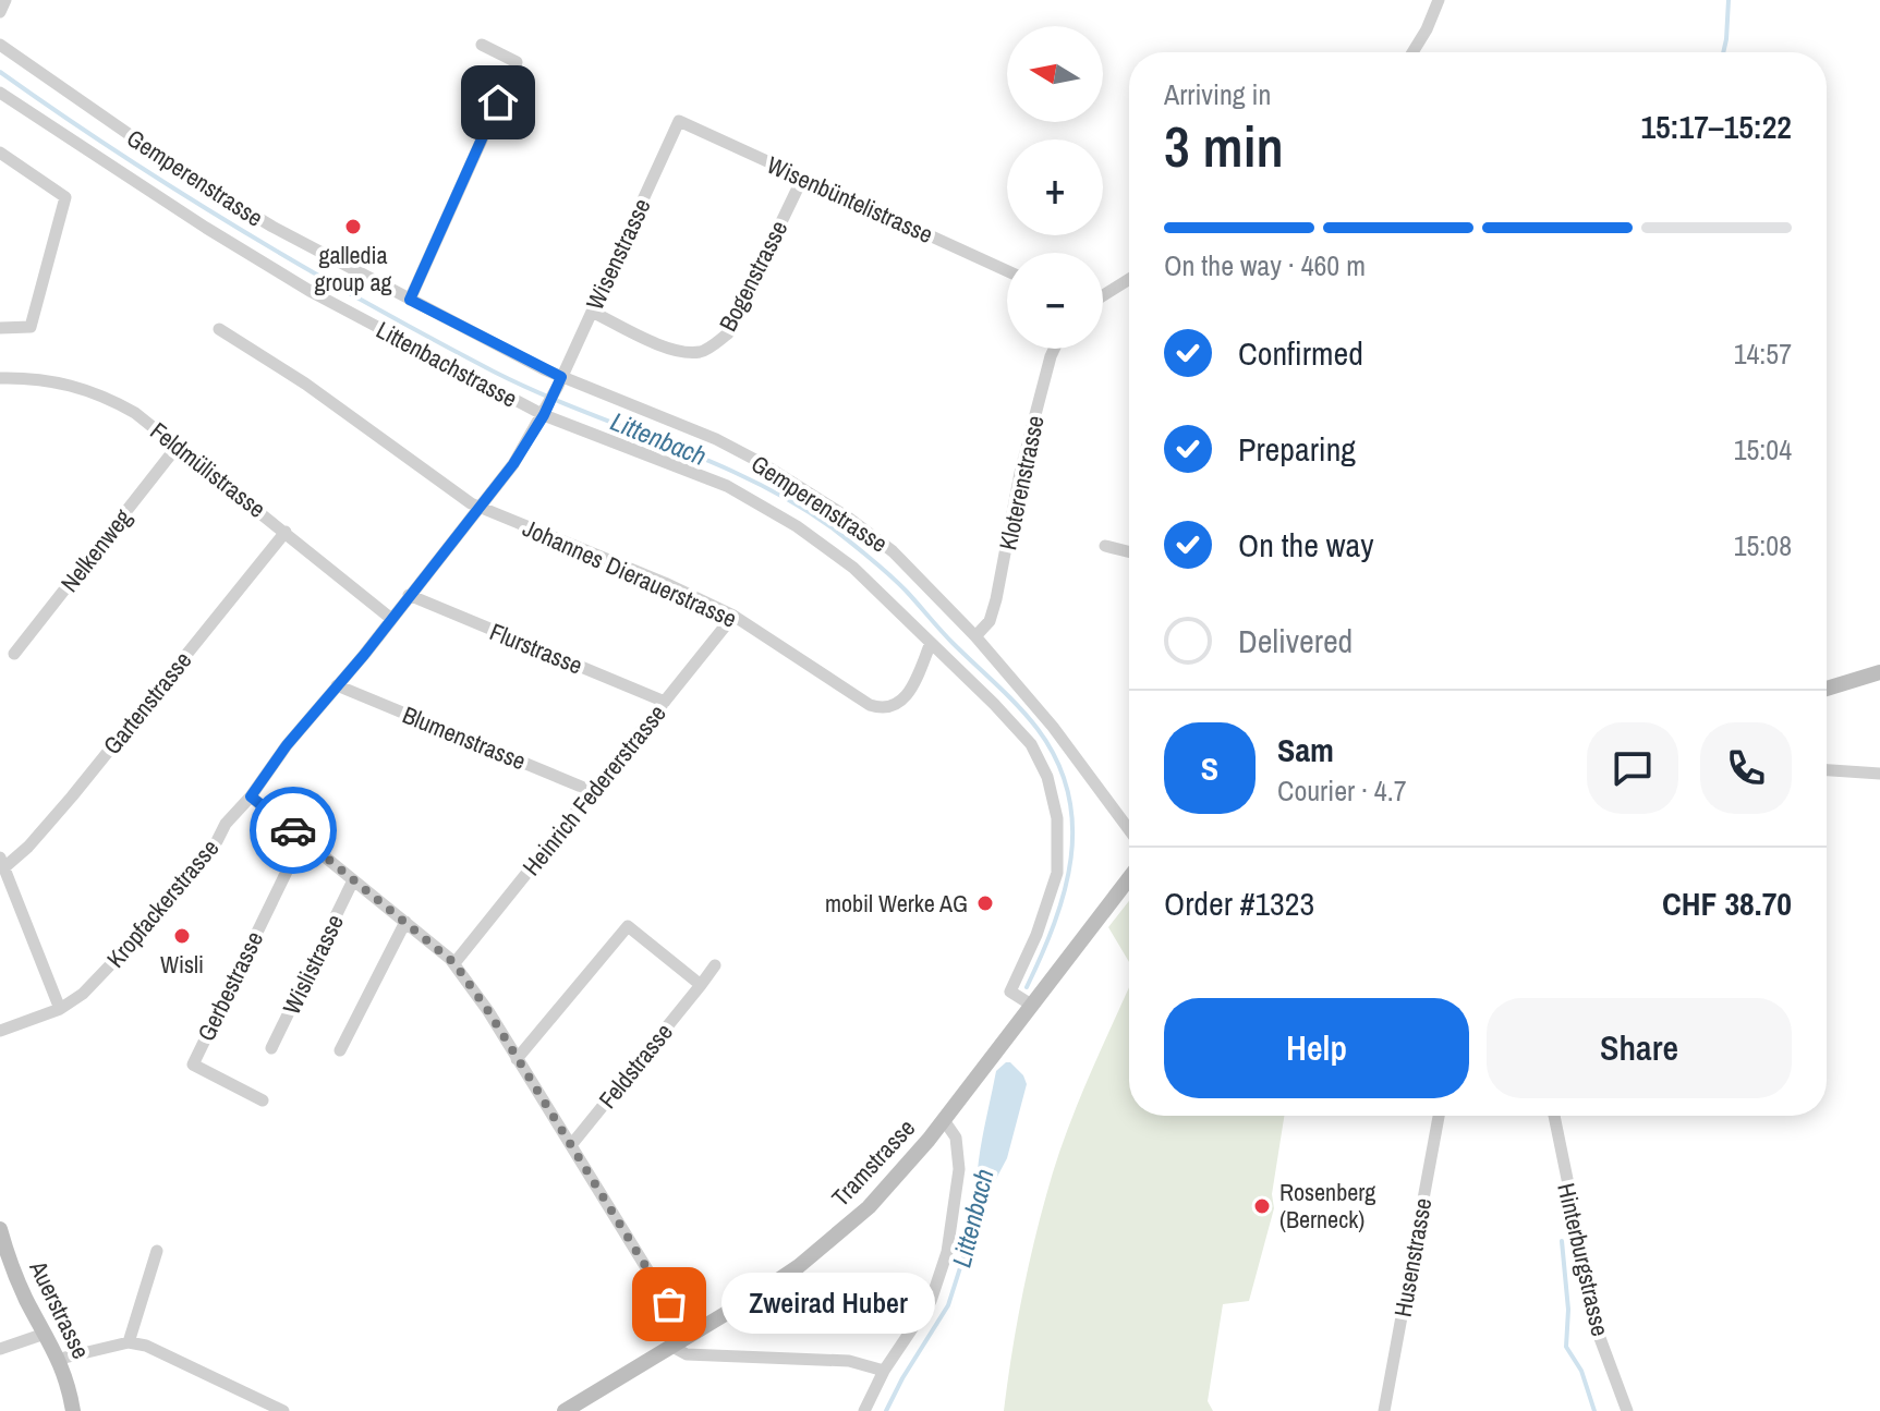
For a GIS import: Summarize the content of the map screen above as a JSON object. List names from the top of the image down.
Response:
{
  "streets": {
    "main road": ["Tramstrasse", "Auerstrasse"],
    "street": [
      "Gemperenstrasse",
      "Wisenbüntelistrasse",
      "Wisenstrasse",
      "Bogenstrasse",
      "Littenbachstrasse",
      "Feldmülistrasse",
      "Kloterenstrasse",
      "Nelkenweg",
      "Johannes Dierauerstrasse",
      "Flurstrasse",
      "Gartenstrasse",
      "Blumenstrasse",
      "Heinrich Federerstrasse",
      "Kropfackerstrasse",
      "Wislistrasse",
      "Gerbestrasse",
      "Feldstrasse",
      "Husenstrasse",
      "Hinterburgstrasse"
    ]
  },
  "crossings": [
    ["Gemperenstrasse", "Wisenstrasse"],
    ["Gemperenstrasse", "Kloterenstrasse"],
    ["Wisenbüntelistrasse", "Wisenstrasse"],
    ["Wisenbüntelistrasse", "Bogenstrasse"],
    ["Wisenstrasse", "Bogenstrasse"],
    ["Wisenstrasse", "Littenbachstrasse"],
    ["Wisenstrasse", "Kropfackerstrasse"],
    ["Littenbachstrasse", "Johannes Dierauerstrasse"],
    ["Littenbachstrasse", "Kropfackerstrasse"],
    ["Littenbachstrasse", "Tramstrasse"],
    ["Feldmülistrasse", "Nelkenweg"],
    ["Feldmülistrasse", "Gartenstrasse"],
    ["Feldmülistrasse", "Kropfackerstrasse"],
    ["Johannes Dierauerstrasse", "Heinrich Federerstrasse"],
    ["Johannes Dierauerstrasse", "Kropfackerstrasse"],
    ["Flurstrasse", "Heinrich Federerstrasse"],
    ["Flurstrasse", "Kropfackerstrasse"],
    ["Blumenstrasse", "Heinrich Federerstrasse"],
    ["Blumenstrasse", "Kropfackerstrasse"],
    ["Heinrich Federerstrasse", "Wislistrasse"],
    ["Kropfackerstrasse", "Wislistrasse"],
    ["Wislistrasse", "Gerbestrasse"],
    ["Wislistrasse", "Feldstrasse"],
    ["Wislistrasse", "Tramstrasse"]
  ],
  "water": ["Littenbach"],
  "places": [
    "galledia group ag",
    "mobil Werke AG",
    "Wisli",
    "Rosenberg (Berneck)",
    "Zweirad Huber"
  ],
  "north": "left",
  "page": {
    "map_buttons": ["+", "−"],
    "heading": ["3 min", "Arriving in", "15:17–15:22"],
    "panel": [
      "Sam",
      "Courier · 4.7",
      "Order #1323",
      "CHF 38.70"
    ],
    "bar": "On the way · 460 m",
    "list": [
      ["Confirmed", "14:57"],
      ["Preparing", "15:04"],
      ["On the way", "15:08"],
      "Delivered"
    ],
    "round": "S",
    "buttons": ["Help", "Share"],
    "bubble": "Zweirad Huber"
  }
}
